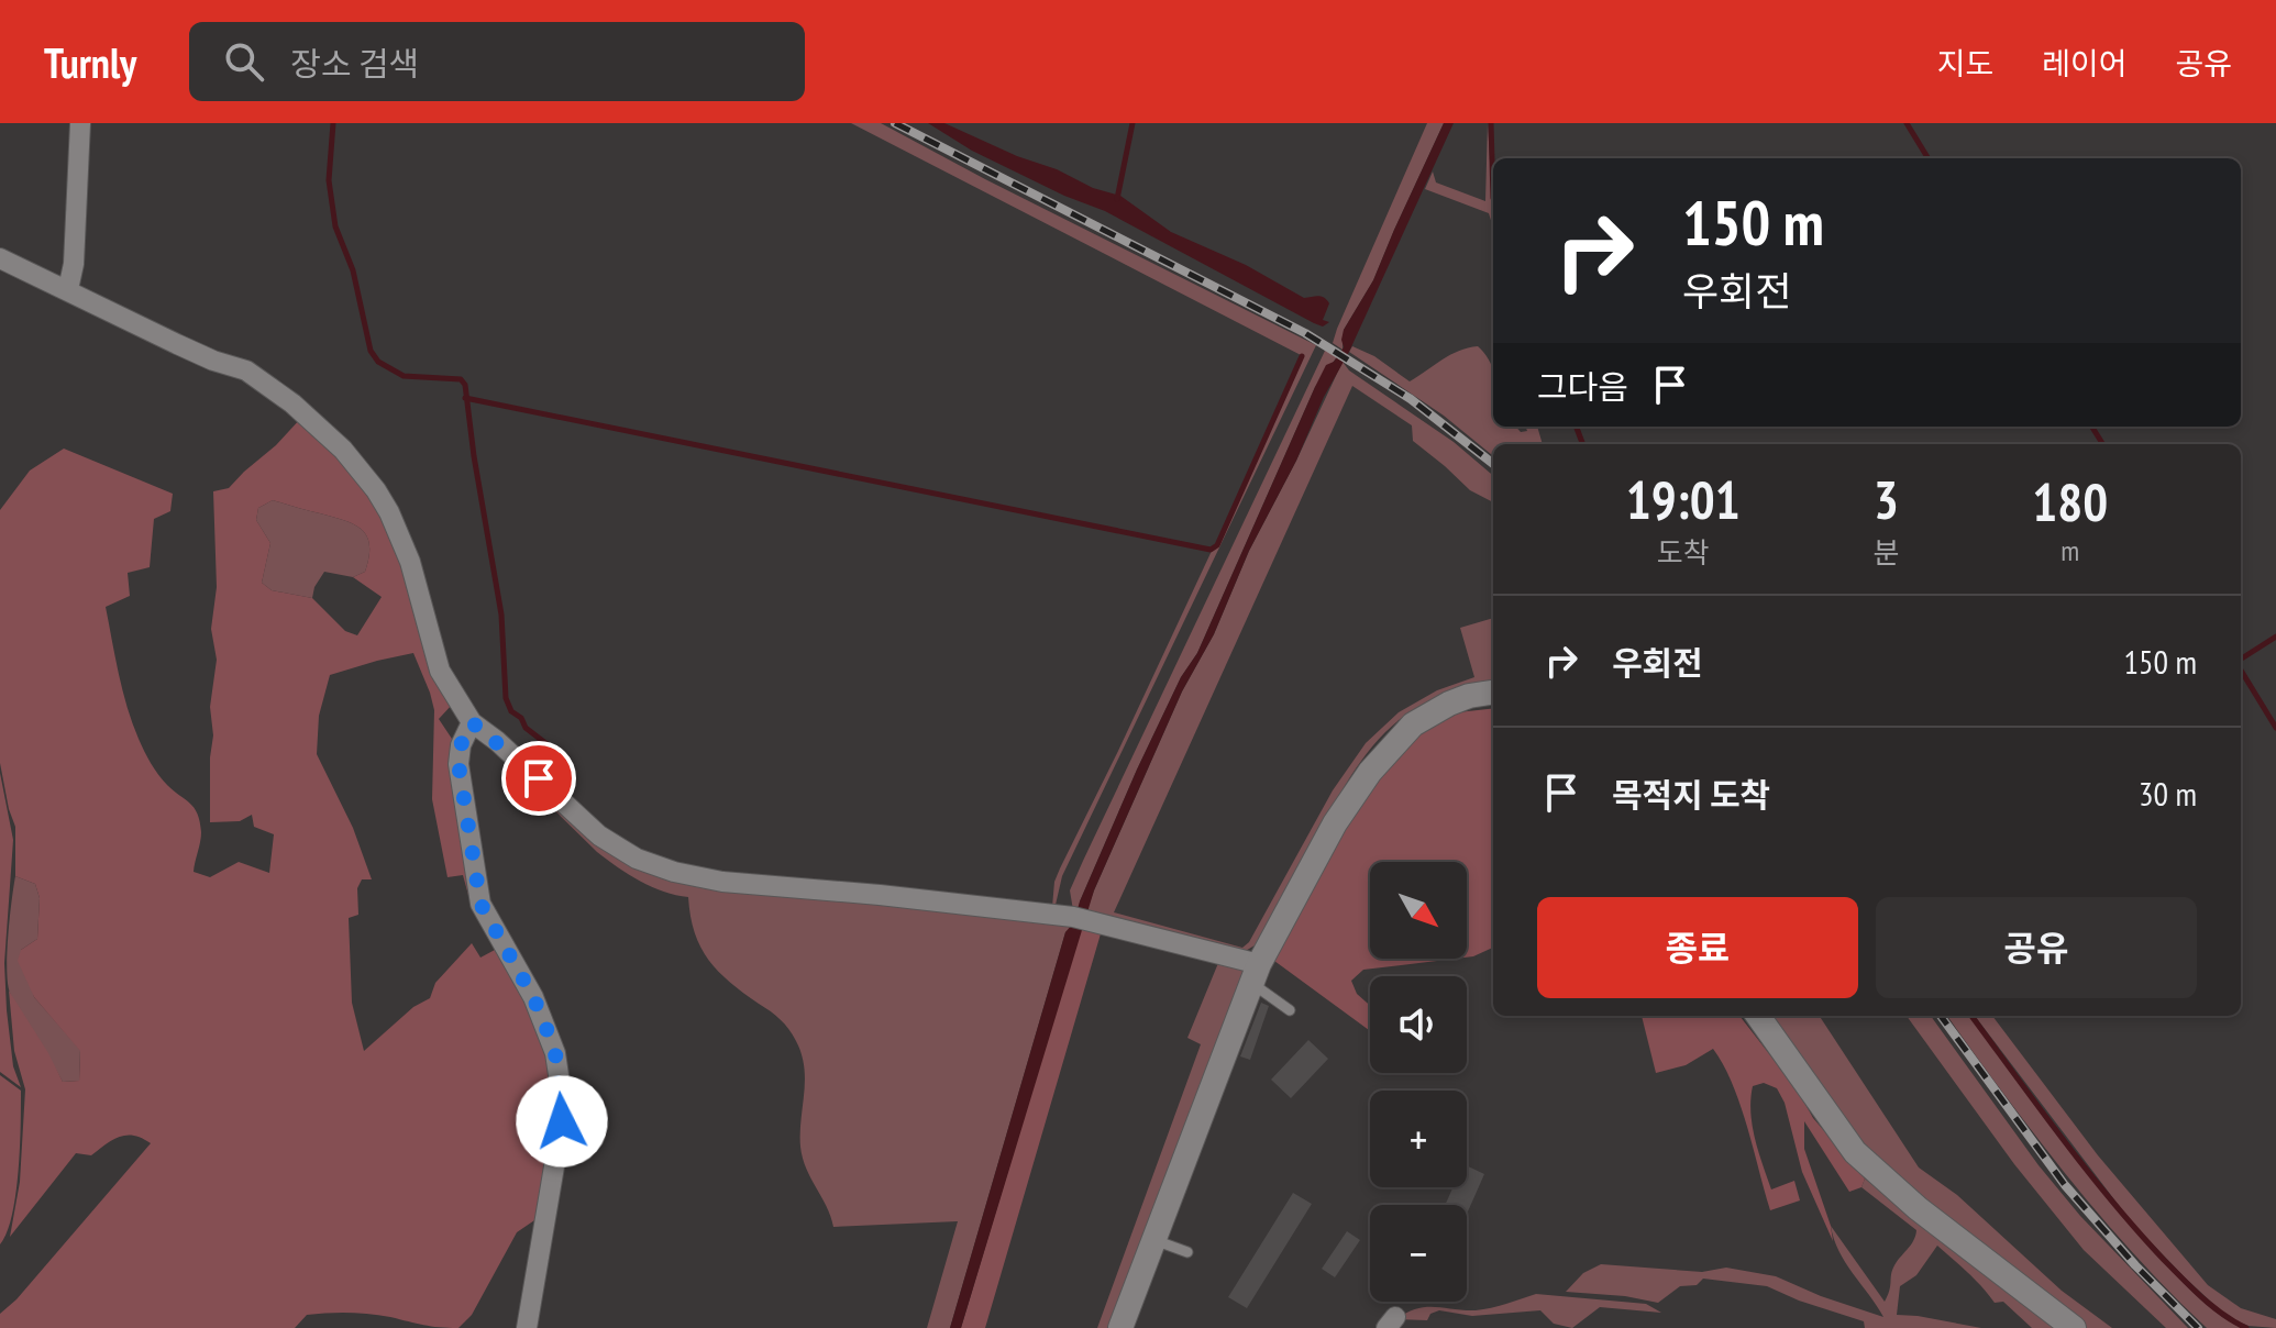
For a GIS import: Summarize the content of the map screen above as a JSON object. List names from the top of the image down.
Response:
{
  "north": "bottom right",
  "page": {
    "header": "Turnly",
    "search": "장소 검색",
    "nav": ["지도", "레이어", "공유"],
    "turn": ["150 m", "우회전"],
    "then": "그다음",
    "eta": [
      "19:01",
      "도착",
      "3",
      "분",
      "180",
      "m"
    ],
    "list": [
      {
        "name": "우회전",
        "value": "150 m"
      },
      {
        "name": "목적지 도착",
        "value": "30 m"
      }
    ],
    "map_buttons": ["+", "−"],
    "buttons": ["종료", "공유"]
  }
}
